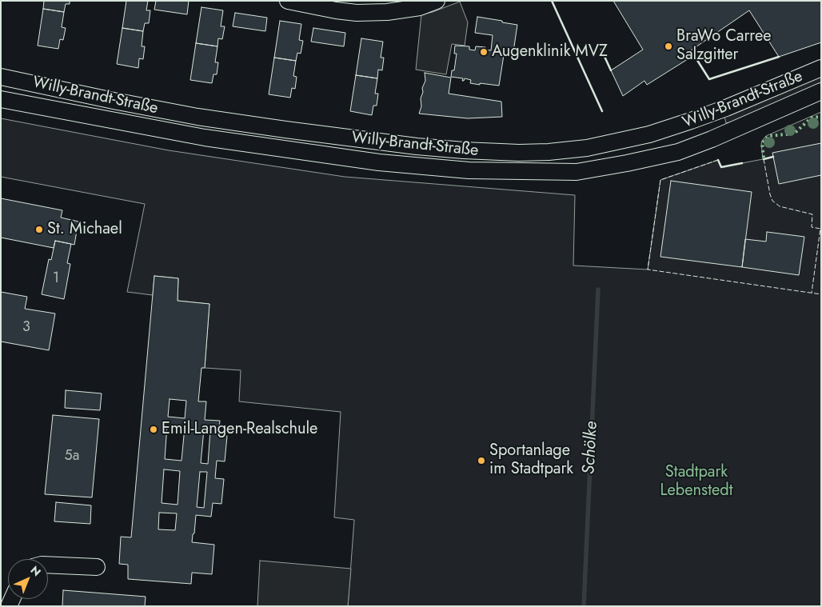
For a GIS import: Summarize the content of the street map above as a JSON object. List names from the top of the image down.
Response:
{
  "streets": {
    "street": ["Willy-Brandt-Straße"]
  },
  "water": ["Schölke"],
  "parks": ["Stadtpark Lebenstedt"],
  "places": [
    "BraWo Carree Salzgitter",
    "Augenklinik MVZ",
    "St. Michael",
    "Emil-Langen-Realschule",
    "Sportanlage im Stadtpark"
  ],
  "house_numbers": ["1", "3", "5a"],
  "north": "top right"
}
